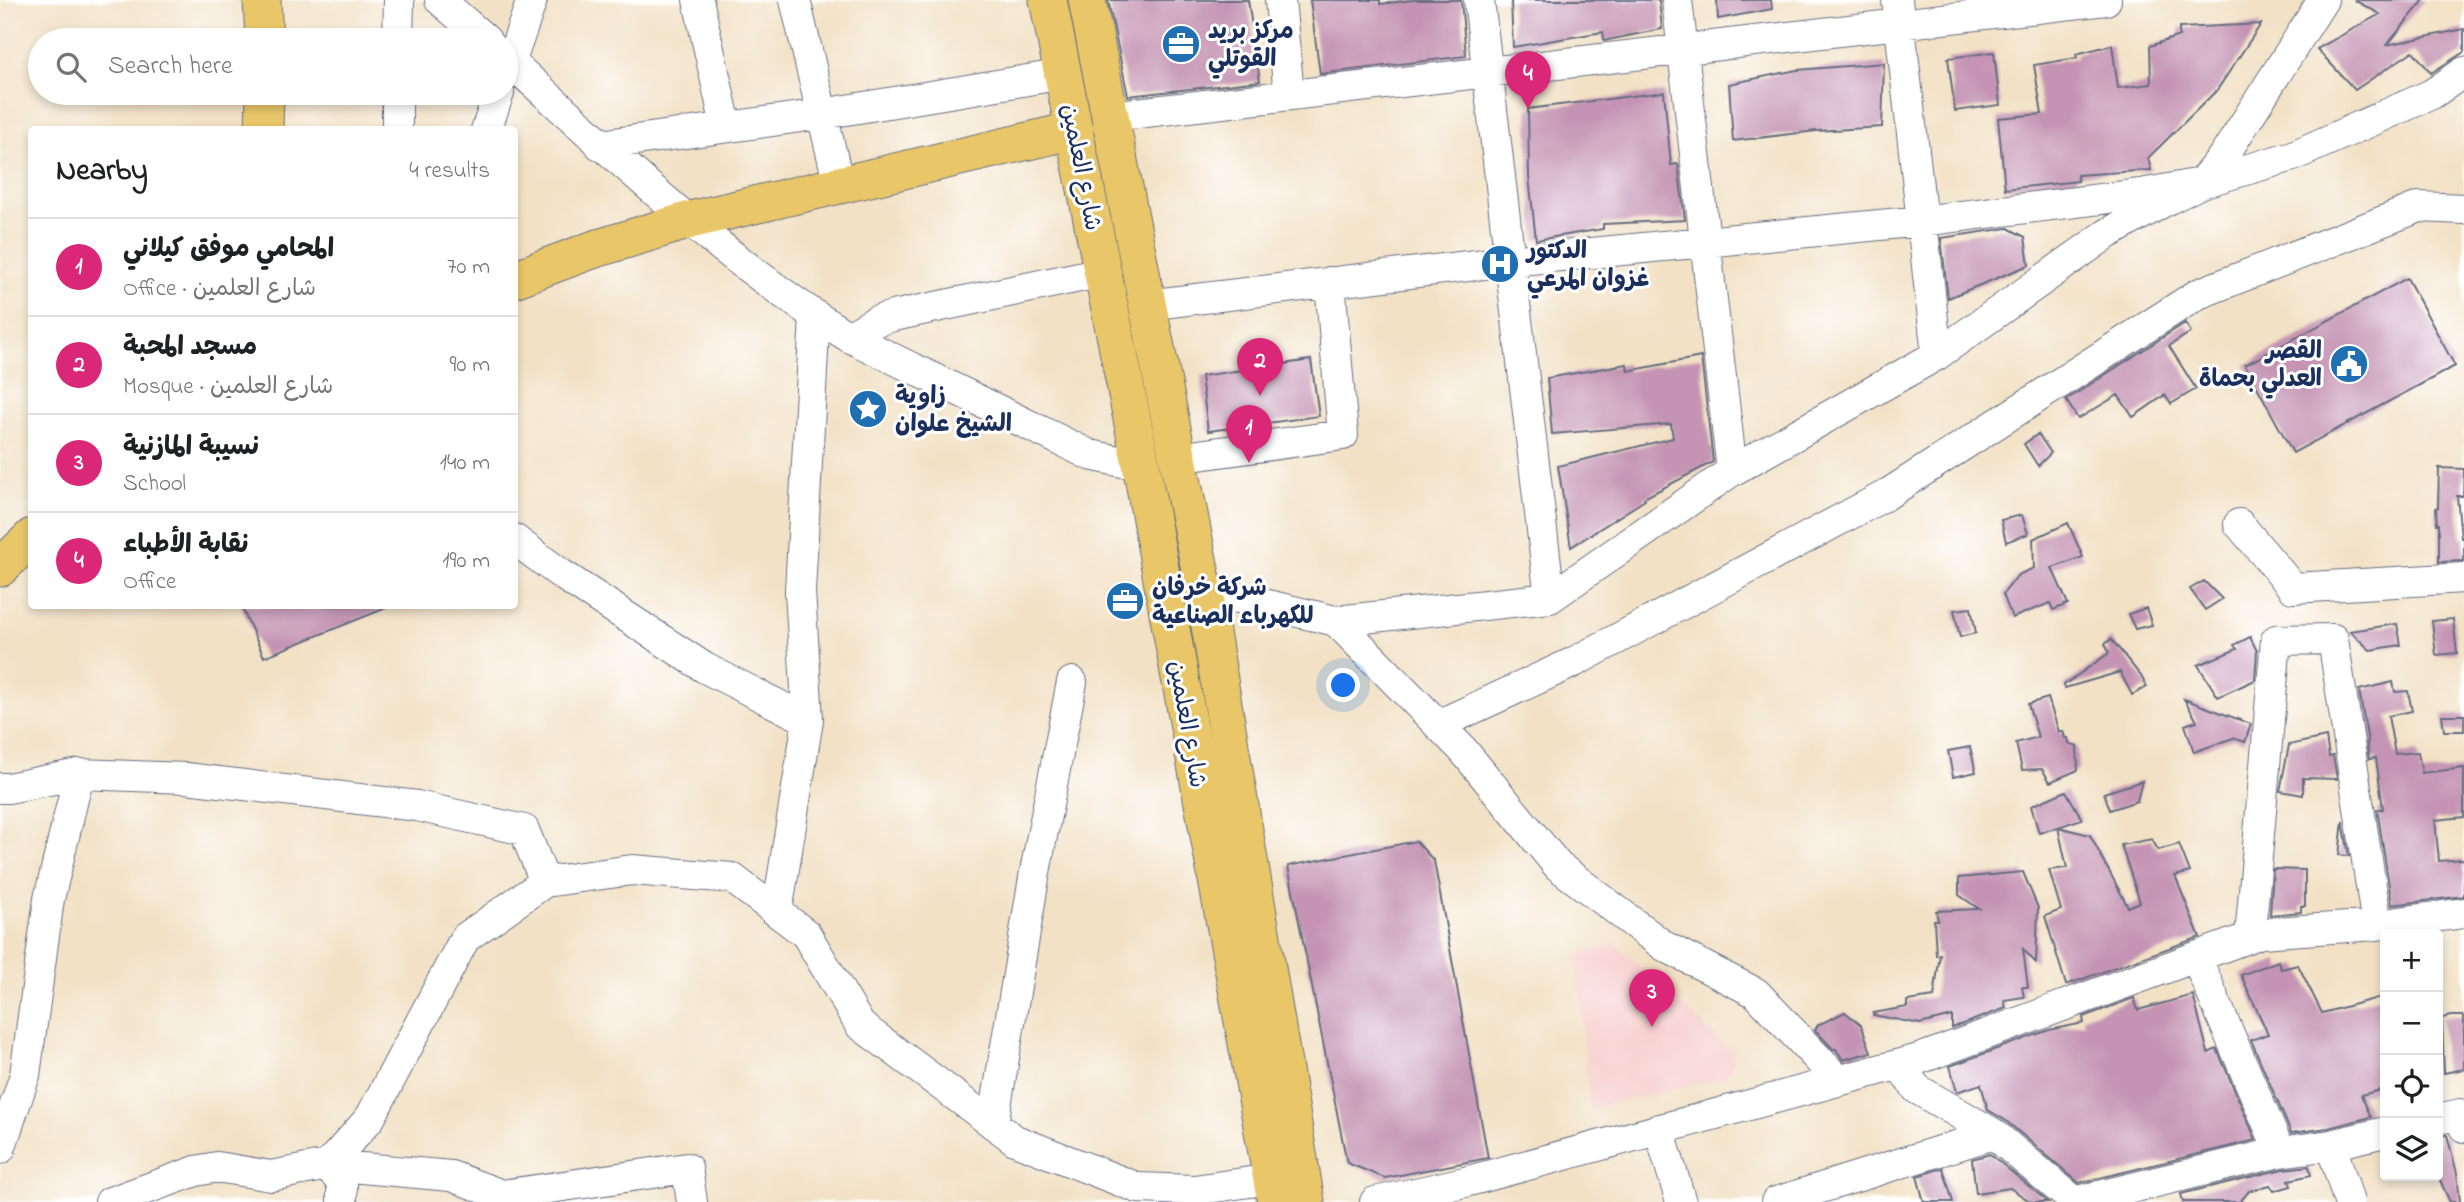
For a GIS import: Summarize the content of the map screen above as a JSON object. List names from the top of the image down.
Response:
{
  "streets": {
    "main road": ["شارع العلمين"]
  },
  "places": {
    "office": ["مركز بريد القوتلي", "شركة خرفان للكهرباء الصناعية"],
    "hospital": ["الدكتور غزوان المرعي"],
    "public building": ["القصر العدلي بحماة"],
    "place": ["زاوية الشيخ علوان"]
  },
  "page": {
    "search": "Search here",
    "pins": [
      "4",
      "2",
      "1",
      "3"
    ],
    "heading": ["Nearby", "4 results"],
    "list": [
      {
        "mark": "1",
        "name": "المحامي موفق كيلاني",
        "note": "Office · شارع العلمين",
        "value": "70 m"
      },
      {
        "mark": "2",
        "name": "مسجد المحبة",
        "note": "Mosque · شارع العلمين",
        "value": "90 m"
      },
      {
        "mark": "3",
        "name": "نسيبة المازنية",
        "note": "School",
        "value": "140 m"
      },
      {
        "mark": "4",
        "name": "نقابة الأطباء",
        "note": "Office",
        "value": "190 m"
      }
    ],
    "map_buttons": ["+", "−"]
  }
}
